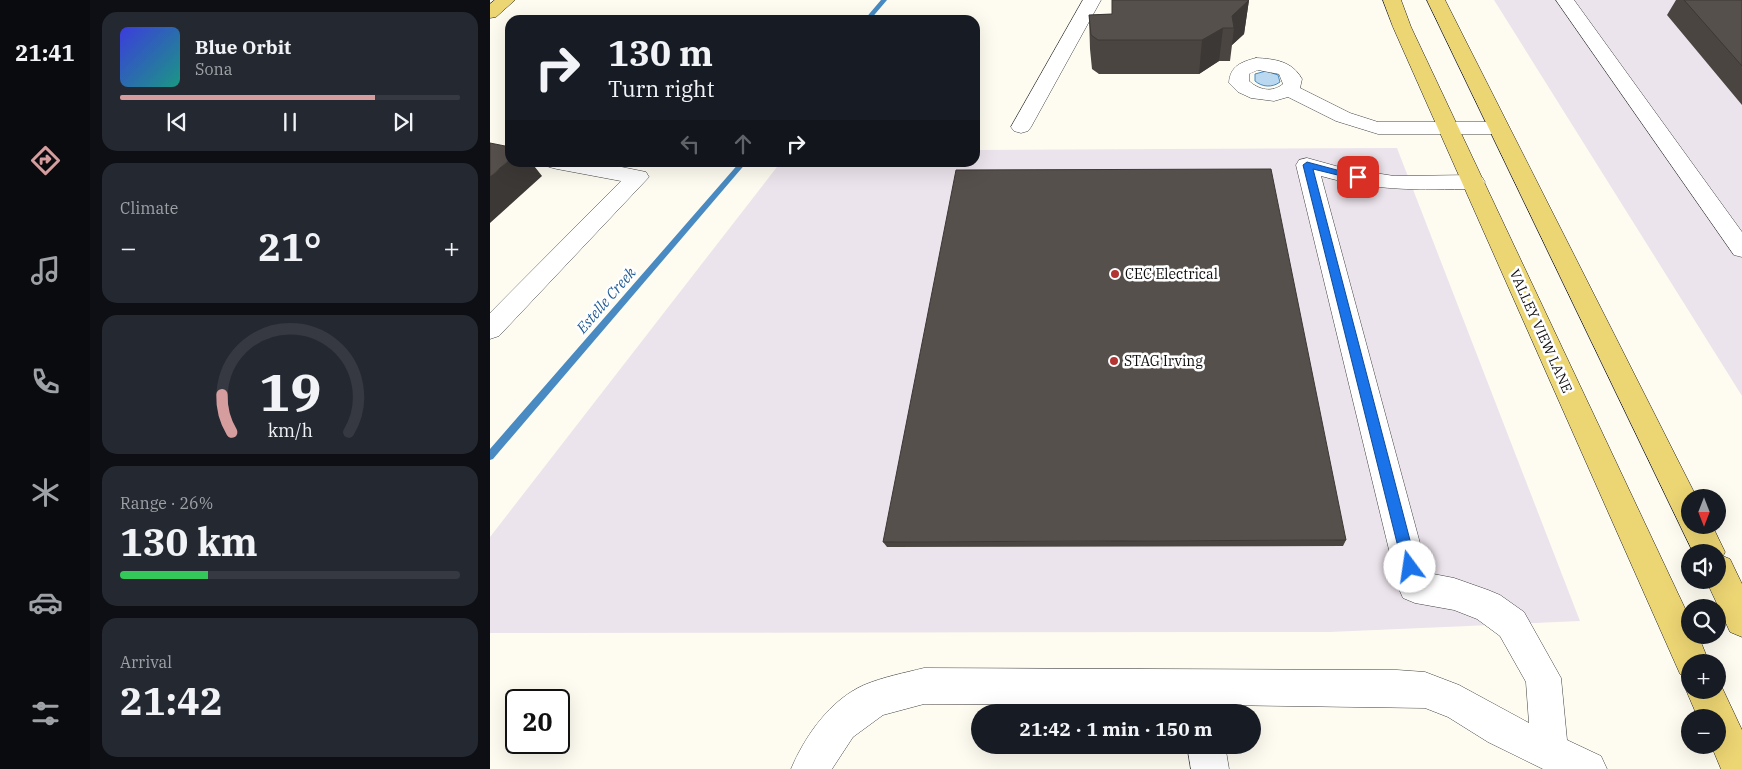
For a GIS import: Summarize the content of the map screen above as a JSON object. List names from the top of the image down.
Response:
{
  "streets": {
    "main road": ["VALLEY VIEW LANE"]
  },
  "water": ["Estelle Creek"],
  "places": ["CEC Electrical", "STAG Irving"],
  "north": "bottom",
  "page": {
    "tabs": "21:41",
    "turn": ["130 m", "Turn right"],
    "song": ["Blue Orbit", "Sona"],
    "tile": [
      "Climate",
      ["Range · 26%", "130 km"],
      ["Arrival", "21:42"]
    ],
    "heat": ["−", "21°", "+"],
    "map_buttons": ["+", "−"],
    "limit": "20",
    "trip": "21:42 · 1 min · 150 m",
    "gauge": ["19", "km/h"]
  }
}
